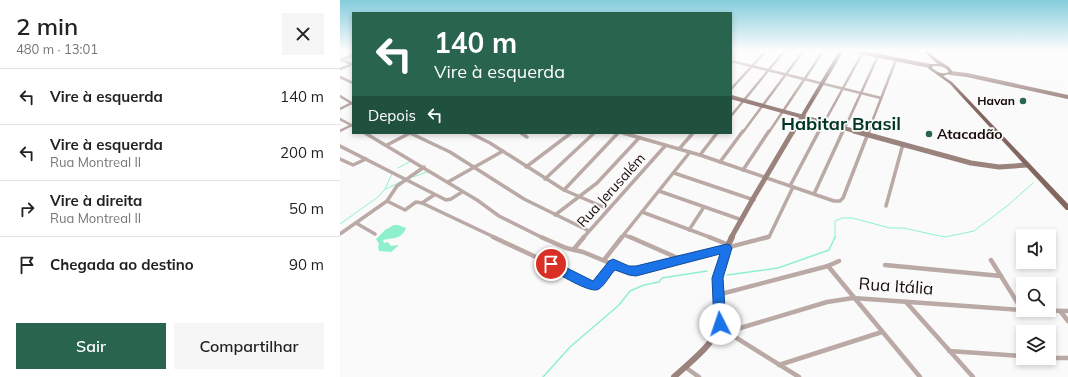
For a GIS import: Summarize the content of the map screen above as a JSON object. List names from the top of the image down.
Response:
{
  "streets": {
    "street": ["Rua Jerusalém", "Rua Itália"]
  },
  "districts": ["Habitar Brasil"],
  "places": ["Havan", "Atacadão"],
  "page": {
    "heading": ["2 min", "480 m · 13:01"],
    "turn": ["140 m", "Vire à esquerda"],
    "list": [
      {
        "name": "Vire à esquerda",
        "value": "140 m"
      },
      {
        "name": "Vire à esquerda",
        "note": "Rua Montreal II",
        "value": "200 m"
      },
      {
        "name": "Vire à direita",
        "note": "Rua Montreal II",
        "value": "50 m"
      },
      {
        "name": "Chegada ao destino",
        "value": "90 m"
      }
    ],
    "then": "Depois",
    "buttons": ["Sair", "Compartilhar"]
  }
}
